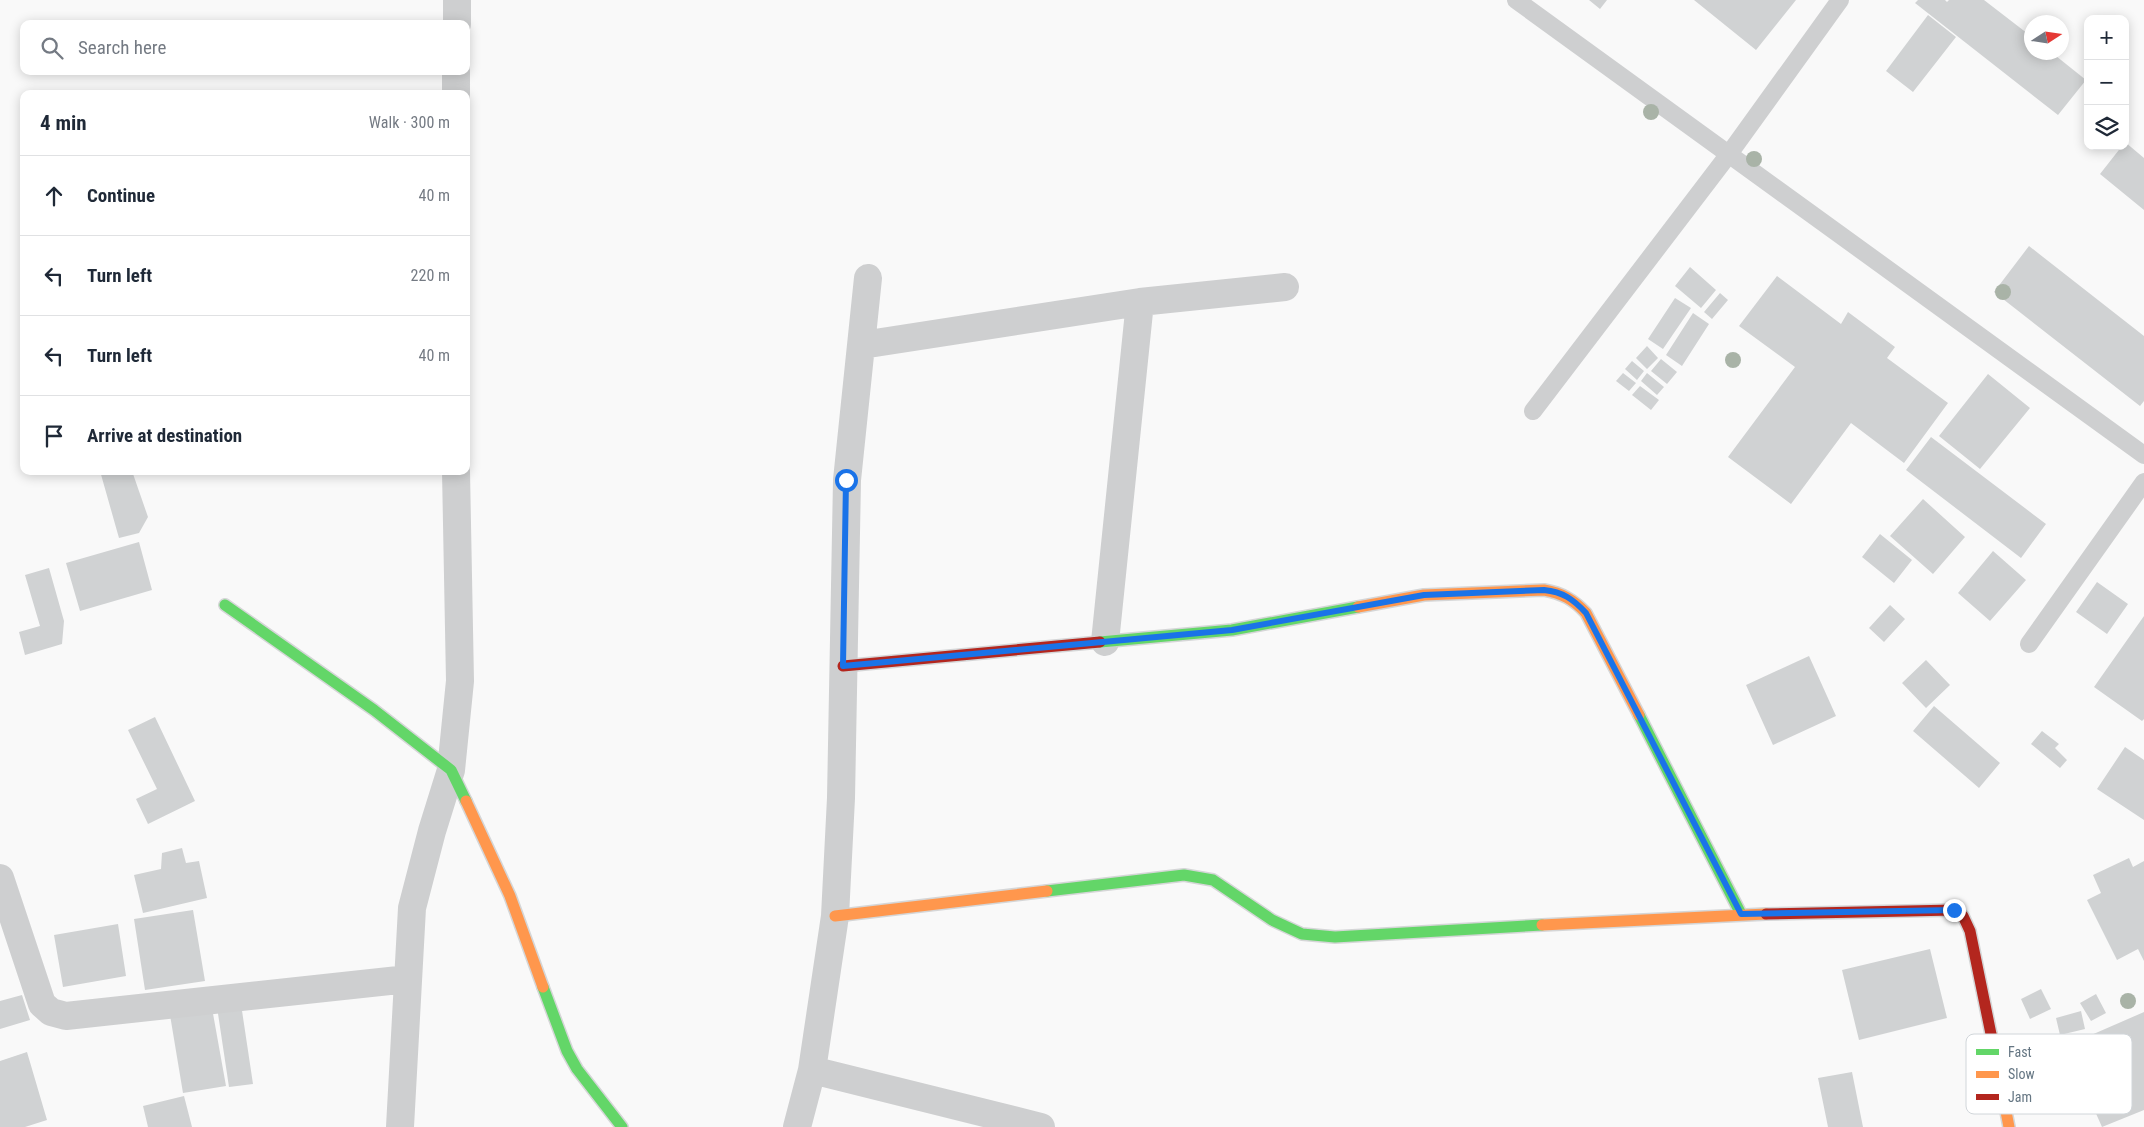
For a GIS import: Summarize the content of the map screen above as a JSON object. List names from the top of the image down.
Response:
{
  "legend": ["Fast", "Slow", "Jam"],
  "north": "right",
  "page": {
    "map_buttons": ["+", "−"],
    "search": "Search here",
    "heading": ["4 min", "Walk · 300 m"],
    "list": [
      ["Continue", "40 m"],
      ["Turn left", "220 m"],
      ["Turn left", "40 m"],
      "Arrive at destination"
    ]
  }
}
